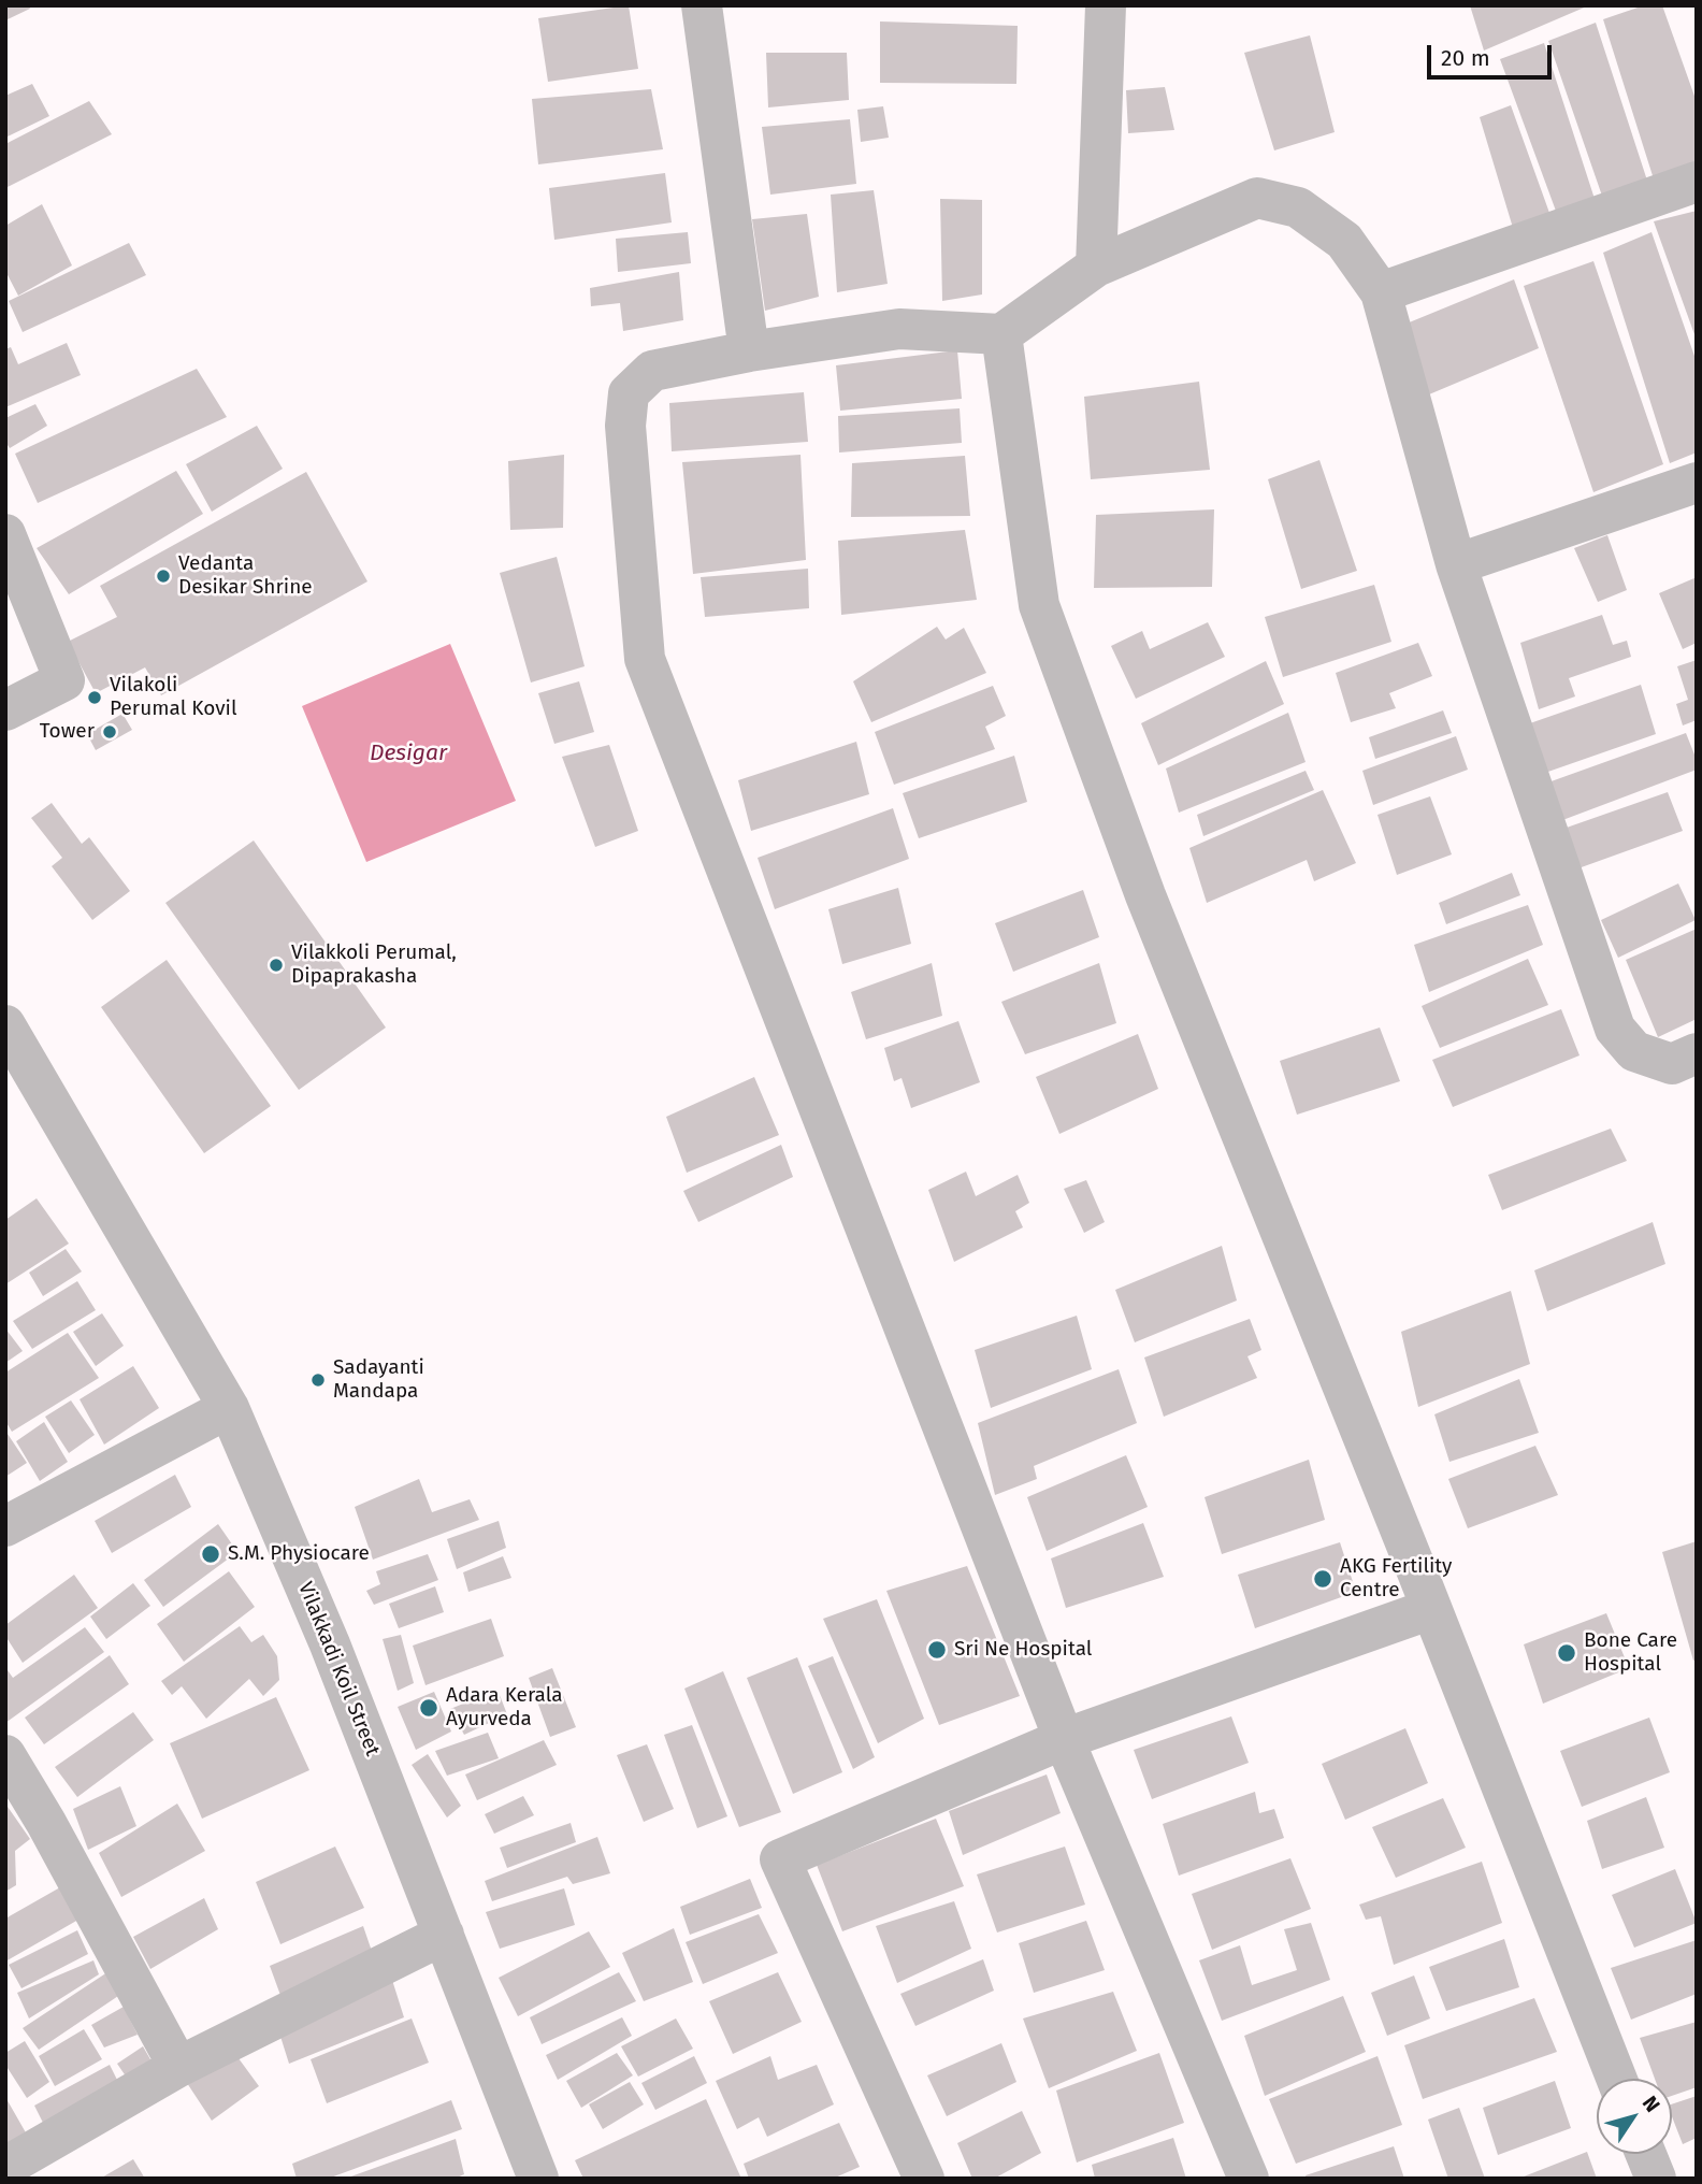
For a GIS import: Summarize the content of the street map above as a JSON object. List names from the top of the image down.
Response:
{
  "streets": {
    "street": ["Vilakkadi Koil Street"]
  },
  "water": ["Desigar"],
  "places": [
    "Vedanta Desikar Shrine",
    "Vilakoli Perumal Kovil",
    "Tower",
    "Vilakkoli Perumal, Dipaprakasha",
    "Sadayanti Mandapa",
    "S.M. Physiocare",
    "AKG Fertility Centre",
    "Sri Ne Hospital",
    "Bone Care Hospital",
    "Adara Kerala Ayurveda"
  ],
  "scale_bar": "20 m",
  "north": "top right"
}
